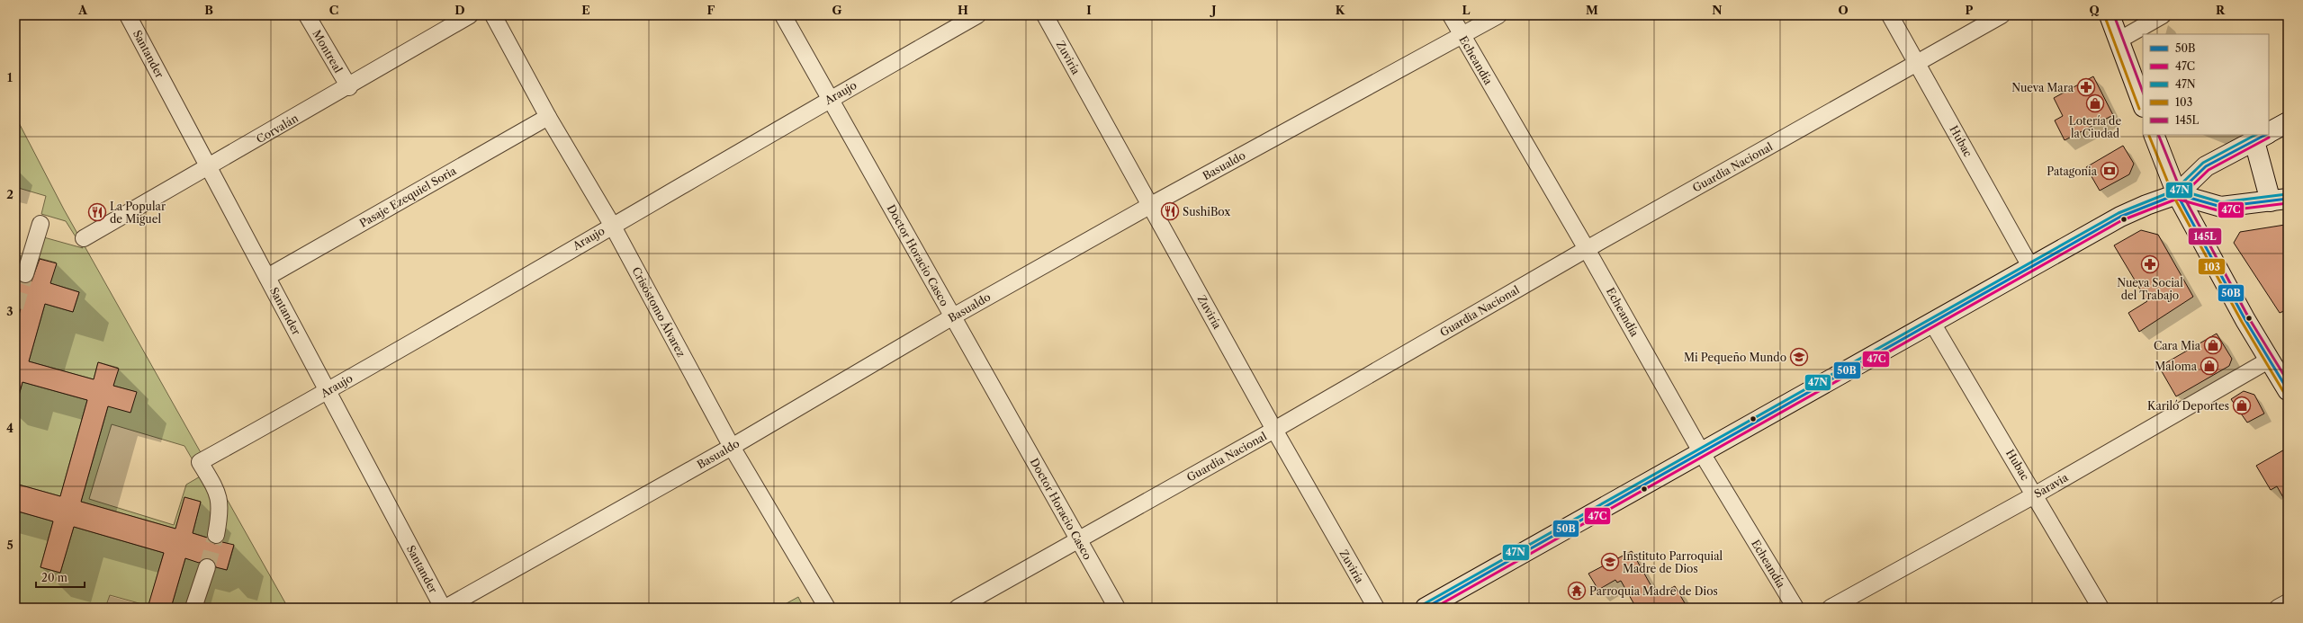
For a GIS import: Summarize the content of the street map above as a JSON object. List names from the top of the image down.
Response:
{
  "streets": {
    "street": [
      "Montreal",
      "Santander",
      "Zuviría",
      "Echeandía",
      "Araujo",
      "Corvalán",
      "Hubac",
      "Basualdo",
      "Guardia Nacional",
      "Pasaje Ezequiel Soria",
      "Doctor Horacio Casco",
      "Crisóstomo Álvarez",
      "Saravia"
    ]
  },
  "crossings": [
    ["Montreal", "Corvalán"],
    ["Santander", "Araujo"],
    ["Santander", "Corvalán"],
    ["Santander", "Pasaje Ezequiel Soria"],
    ["Zuviría", "Basualdo"],
    ["Zuviría", "Guardia Nacional"],
    ["Echeandía", "Basualdo"],
    ["Echeandía", "Guardia Nacional"],
    ["Araujo", "Doctor Horacio Casco"],
    ["Araujo", "Crisóstomo Álvarez"],
    ["Hubac", "Guardia Nacional"],
    ["Hubac", "Saravia"],
    ["Basualdo", "Doctor Horacio Casco"],
    ["Basualdo", "Crisóstomo Álvarez"],
    ["Guardia Nacional", "Doctor Horacio Casco"],
    ["Pasaje Ezequiel Soria", "Crisóstomo Álvarez"]
  ],
  "places": {
    "pharmacy": ["Nueva Mara", "Nueva Social del Trabajo"],
    "shop": [
      "Lotería de la Ciudad",
      "Cara Mia",
      "Maloma",
      "Kariló Deportes"
    ],
    "bank": ["Patagonia"],
    "restaurant": ["SushiBox", "La Popular de Miguel"],
    "school or university": ["Mi Pequeño Mundo", "Instituto Parroquial Madre de Dios"],
    "temple": ["Parroquia Madre de Dios"]
  },
  "lines": [
    "transit line 145L",
    "transit line 103",
    "transit line 50B",
    "transit line 47N",
    "transit line 47C"
  ],
  "legend": [
    "50B",
    "47C",
    "47N",
    "103",
    "145L"
  ],
  "scale_bar": "20 m",
  "grid": {
    "columns": [
      "A",
      "B",
      "C",
      "D",
      "E",
      "F",
      "G",
      "H",
      "I",
      "J",
      "K",
      "L",
      "M",
      "N",
      "O",
      "P",
      "Q",
      "R"
    ],
    "rows": [
      "1",
      "2",
      "3",
      "4",
      "5"
    ]
  }
}
